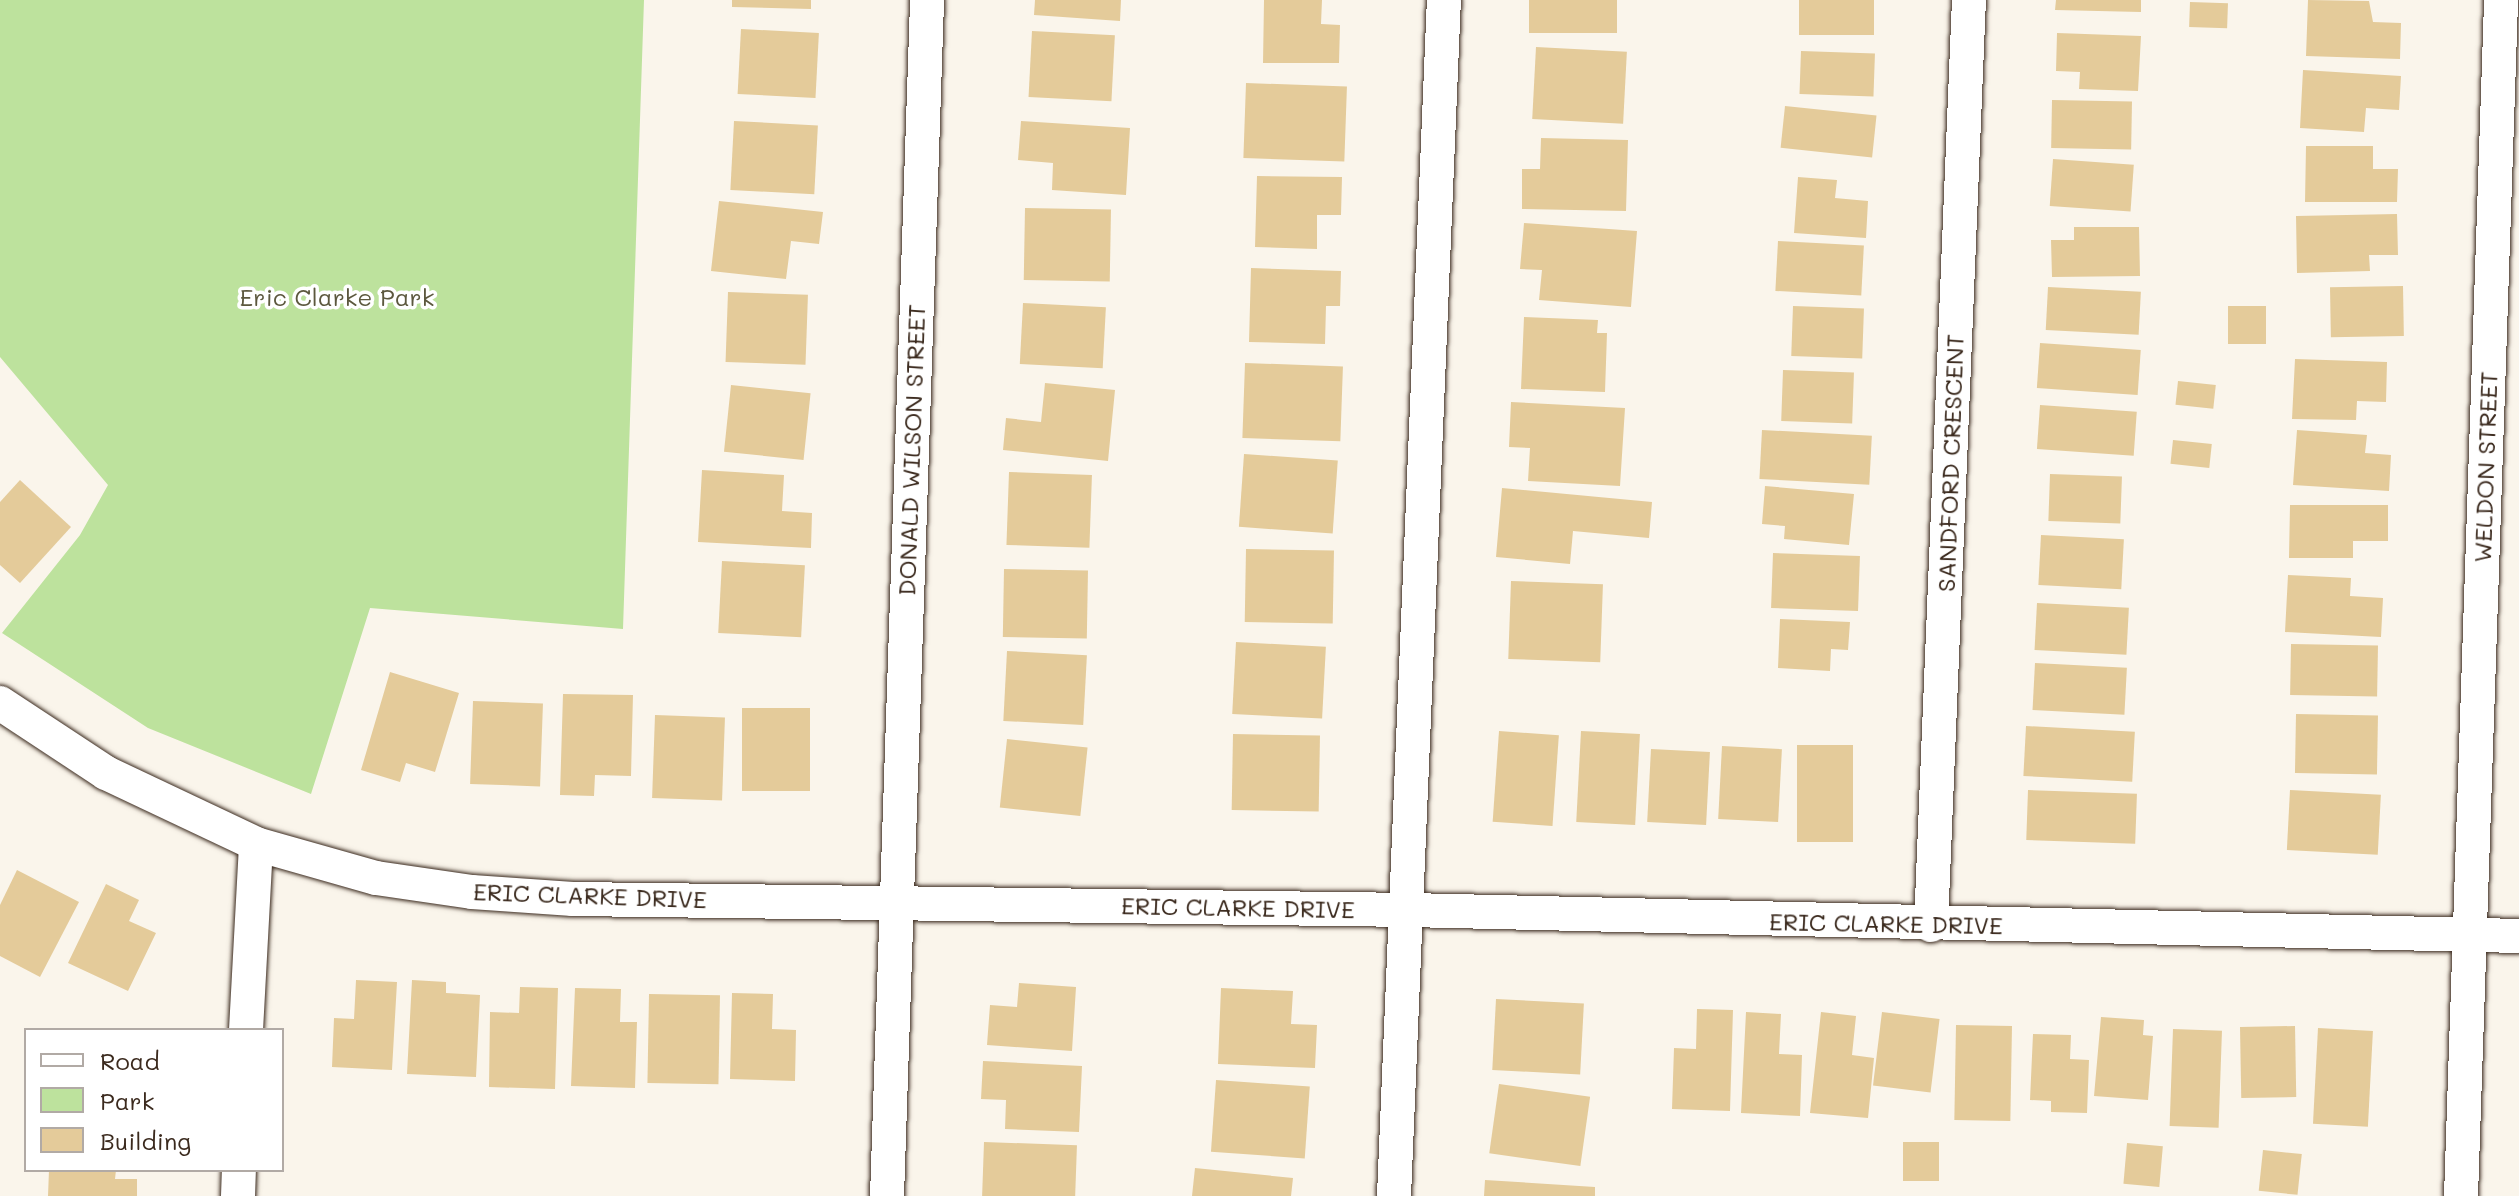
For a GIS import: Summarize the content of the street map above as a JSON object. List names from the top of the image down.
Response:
{
  "streets": {
    "street": [
      "DONALD WILSON STREET",
      "SANDFORD CRESCENT",
      "WELDON STREET",
      "ERIC CLARKE DRIVE"
    ]
  },
  "crossings": [
    ["DONALD WILSON STREET", "ERIC CLARKE DRIVE"],
    ["SANDFORD CRESCENT", "ERIC CLARKE DRIVE"],
    ["WELDON STREET", "ERIC CLARKE DRIVE"]
  ],
  "parks": ["Eric Clarke Park"],
  "legend": ["Road", "Park", "Building"]
}
